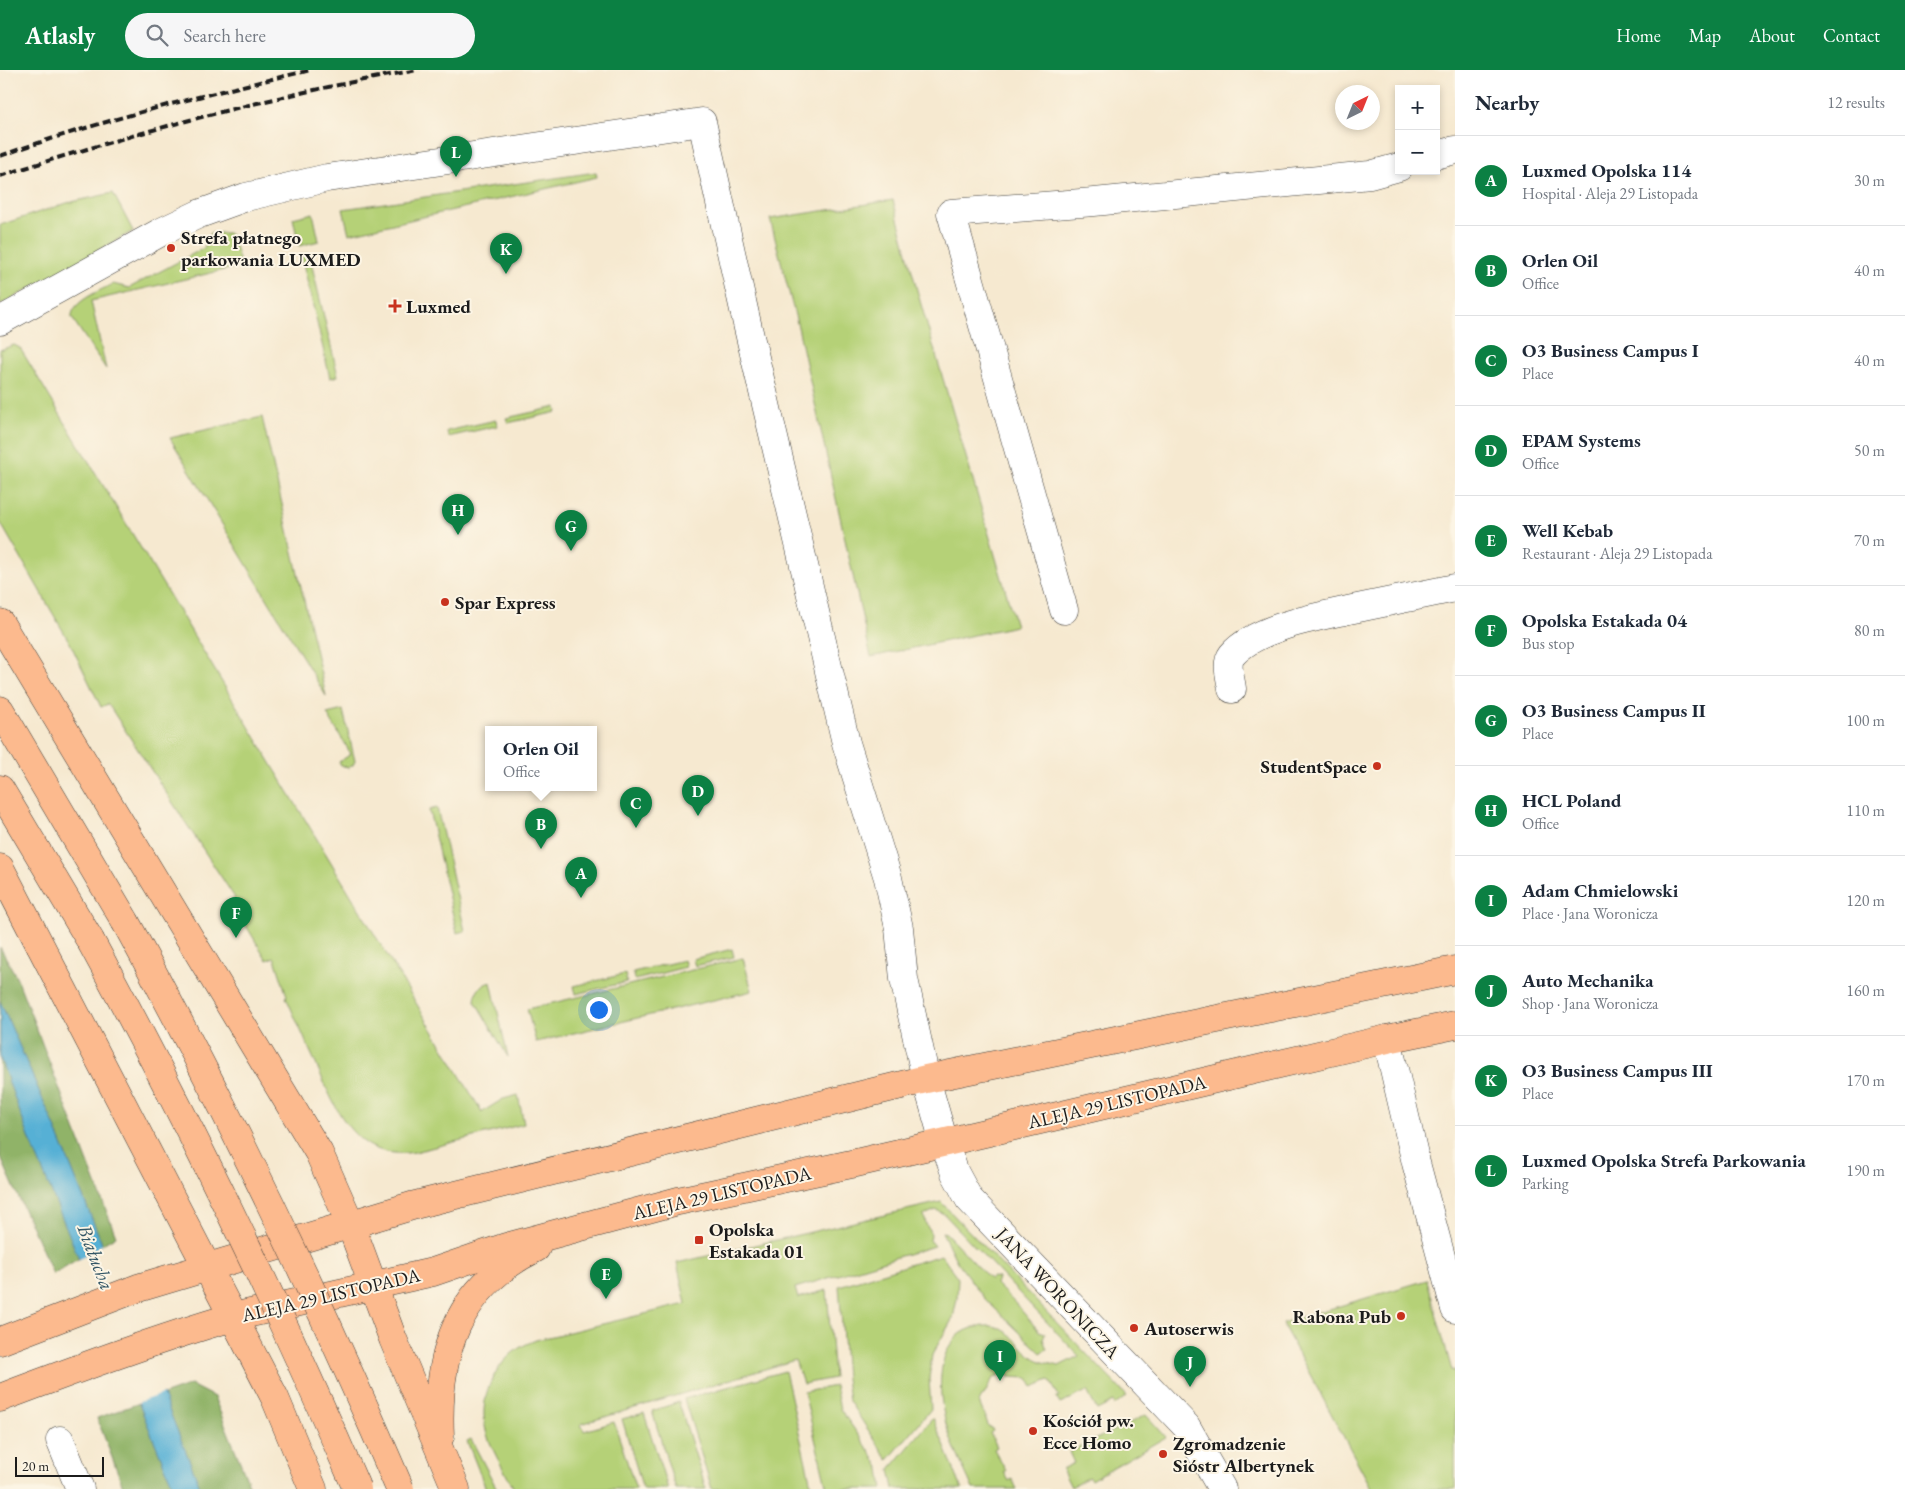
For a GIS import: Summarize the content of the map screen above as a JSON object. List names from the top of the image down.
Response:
{
  "streets": {
    "main road": ["ALEJA 29 LISTOPADA"],
    "street": ["JANA WORONICZA"]
  },
  "crossings": [
    ["ALEJA 29 LISTOPADA", "JANA WORONICZA"]
  ],
  "water": ["Białucha"],
  "places": {
    "other": [
      "Strefa płatnego parkowania LUXMED",
      "Spar Express",
      "StudentSpace",
      "Rabona Pub",
      "Autoserwis",
      "Kościół pw. Ecce Homo",
      "Zgromadzenie Sióstr Albertynek"
    ],
    "health": ["Luxmed"],
    "transit": ["Opolska Estakada 01"]
  },
  "scale_bar": "20 m",
  "north": "top right",
  "page": {
    "header": "Atlasly",
    "search": "Search here",
    "nav": [
      "Home",
      "Map",
      "About",
      "Contact"
    ],
    "heading": ["Nearby", "12 results"],
    "map_buttons": ["+", "−"],
    "list": [
      {
        "mark": "A",
        "name": "Luxmed Opolska 114",
        "note": "Hospital · Aleja 29 Listopada",
        "value": "30 m"
      },
      {
        "mark": "B",
        "name": "Orlen Oil",
        "note": "Office",
        "value": "40 m"
      },
      {
        "mark": "C",
        "name": "O3 Business Campus I",
        "note": "Place",
        "value": "40 m"
      },
      {
        "mark": "D",
        "name": "EPAM Systems",
        "note": "Office",
        "value": "50 m"
      },
      {
        "mark": "E",
        "name": "Well Kebab",
        "note": "Restaurant · Aleja 29 Listopada",
        "value": "70 m"
      },
      {
        "mark": "F",
        "name": "Opolska Estakada 04",
        "note": "Bus stop",
        "value": "80 m"
      },
      {
        "mark": "G",
        "name": "O3 Business Campus II",
        "note": "Place",
        "value": "100 m"
      },
      {
        "mark": "H",
        "name": "HCL Poland",
        "note": "Office",
        "value": "110 m"
      },
      {
        "mark": "I",
        "name": "Adam Chmielowski",
        "note": "Place · Jana Woronicza",
        "value": "120 m"
      },
      {
        "mark": "J",
        "name": "Auto Mechanika",
        "note": "Shop · Jana Woronicza",
        "value": "160 m"
      },
      {
        "mark": "K",
        "name": "O3 Business Campus III",
        "note": "Place",
        "value": "170 m"
      },
      {
        "mark": "L",
        "name": "Luxmed Opolska Strefa Parkowania",
        "note": "Parking",
        "value": "190 m"
      }
    ],
    "pins": [
      "L",
      "K",
      "H",
      "G",
      "D",
      "C",
      "B",
      "A",
      "F",
      "E",
      "I",
      "J"
    ],
    "popup": ["Orlen Oil", "Office"],
    "scale": "20 m"
  }
}
